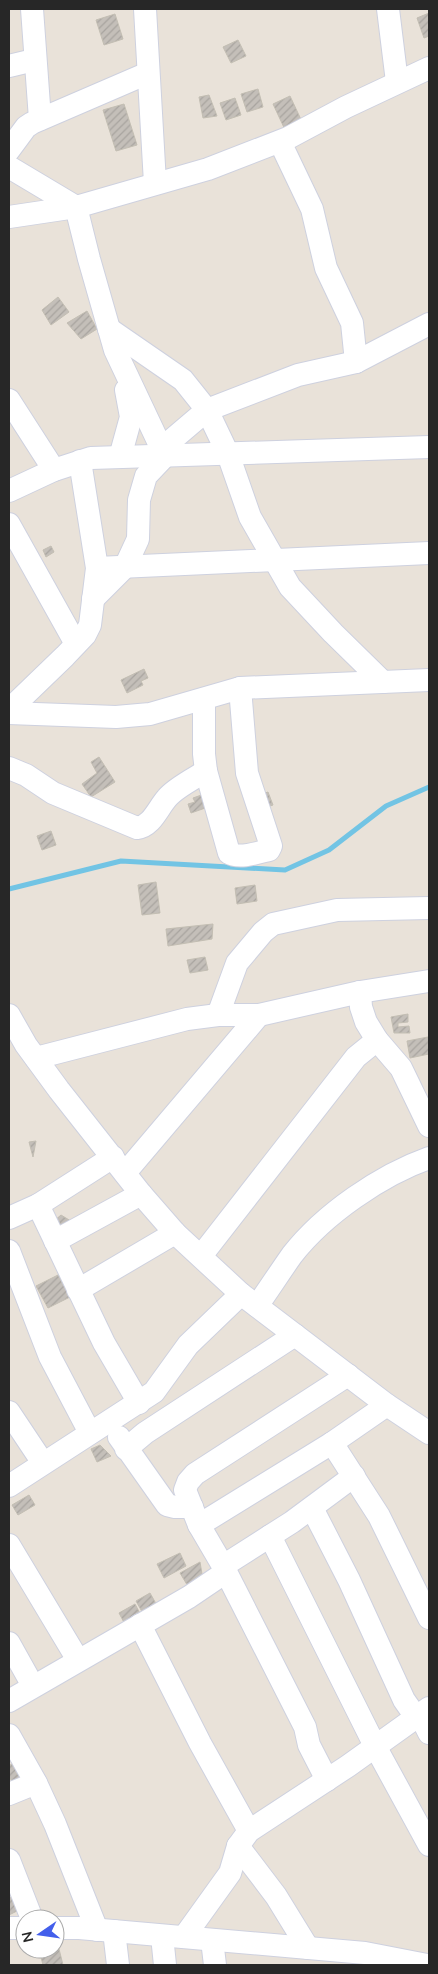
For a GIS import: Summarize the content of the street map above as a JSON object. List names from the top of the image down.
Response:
{
  "north": "left"
}
